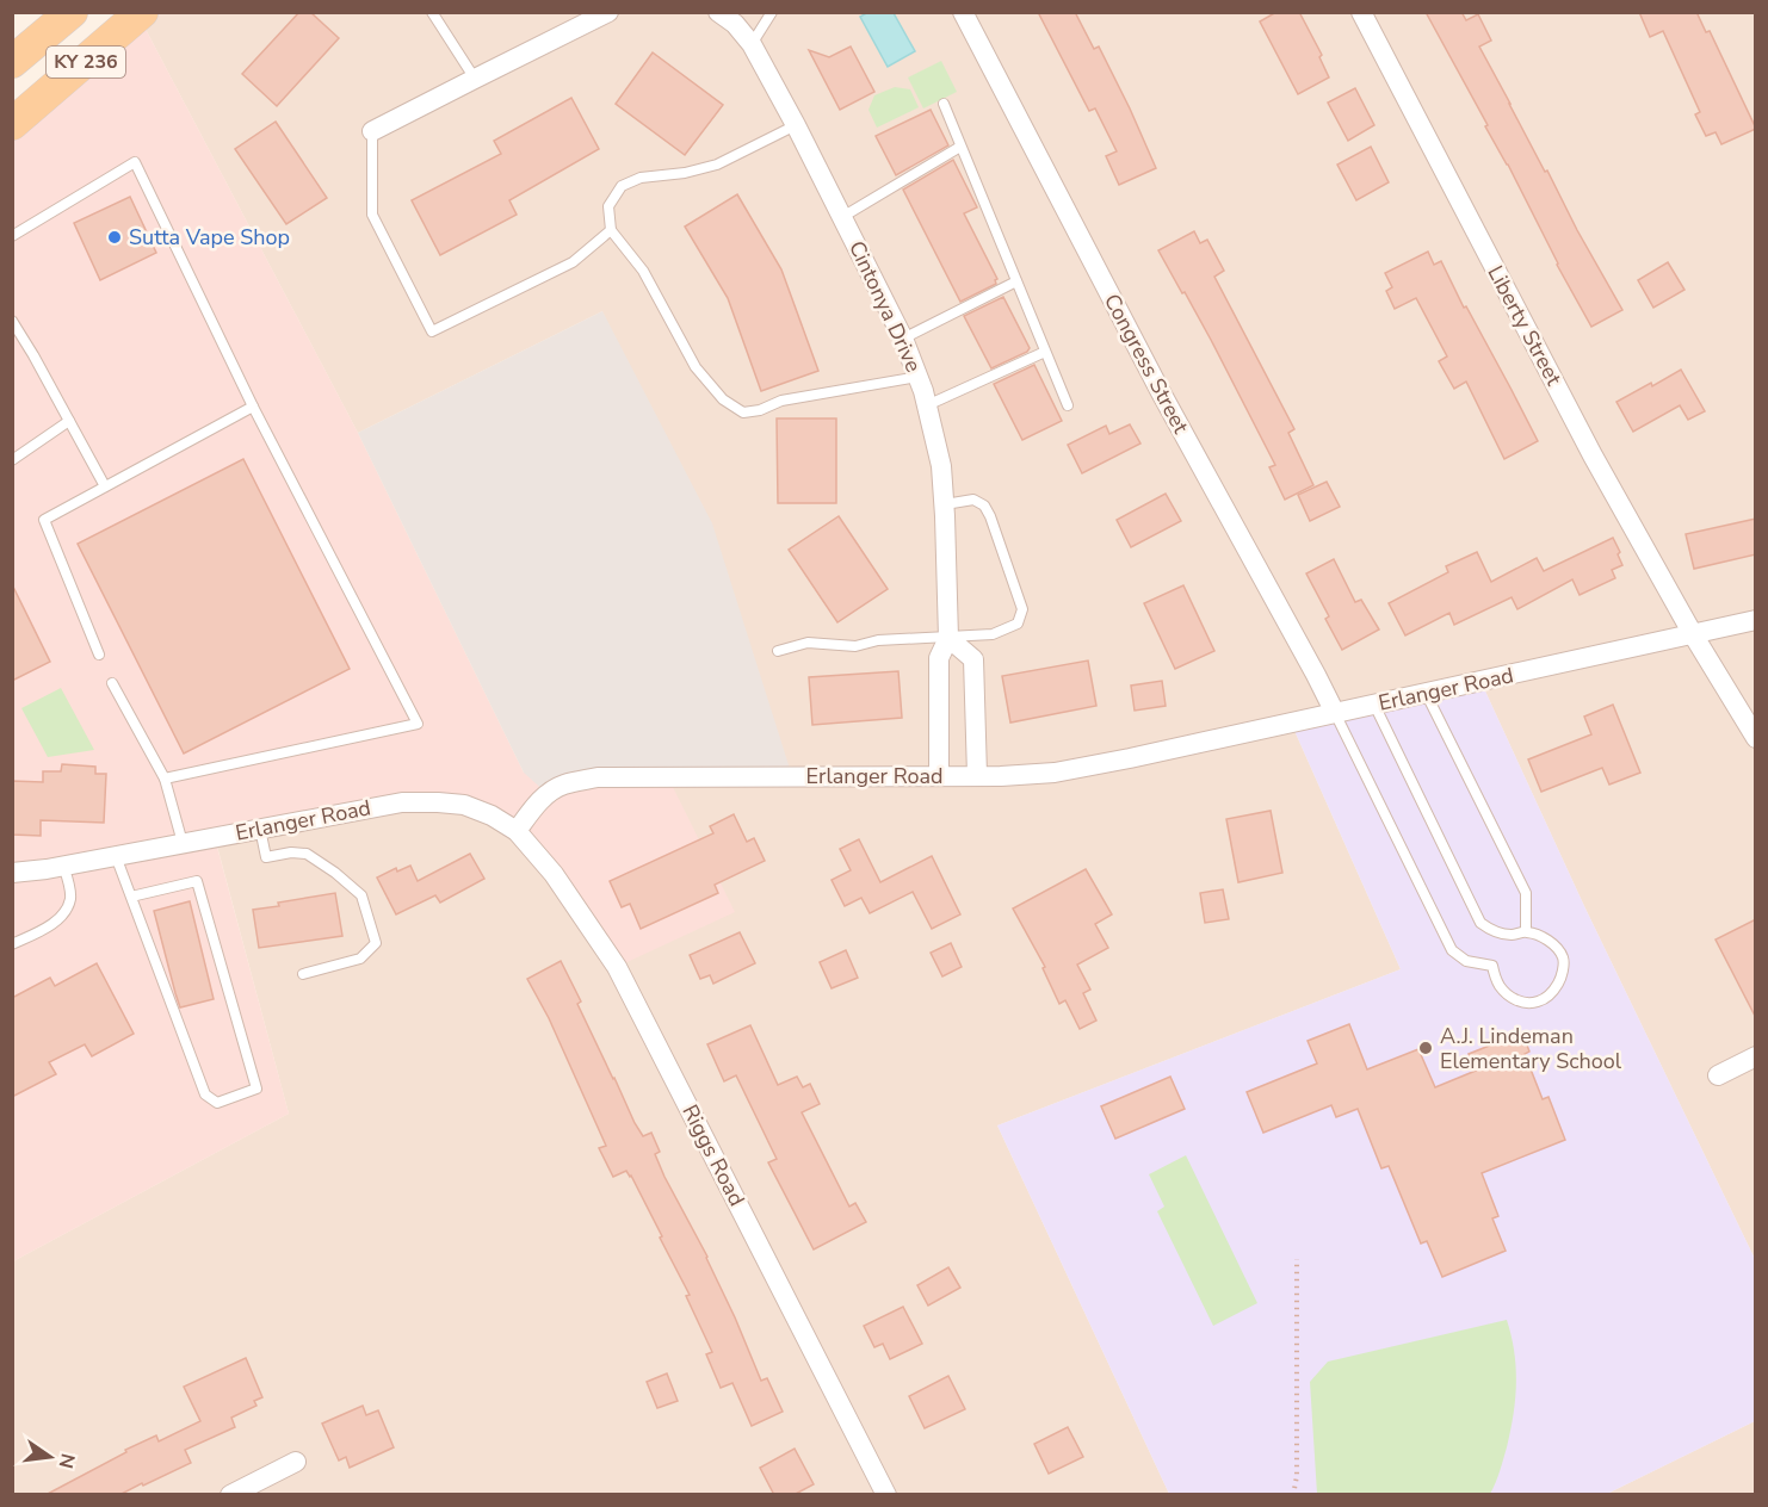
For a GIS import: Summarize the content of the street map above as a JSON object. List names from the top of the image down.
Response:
{
  "streets": {
    "main road": ["KY 236"],
    "street": [
      "Cintonya Drive",
      "Liberty Street",
      "Congress Street",
      "Erlanger Road",
      "Riggs Road"
    ]
  },
  "crossings": [
    ["Cintonya Drive", "Erlanger Road"],
    ["Liberty Street", "Erlanger Road"],
    ["Congress Street", "Erlanger Road"],
    ["Erlanger Road", "Riggs Road"]
  ],
  "places": ["Sutta Vape Shop", "A.J. Lindeman Elementary School"],
  "north": "right"
}
